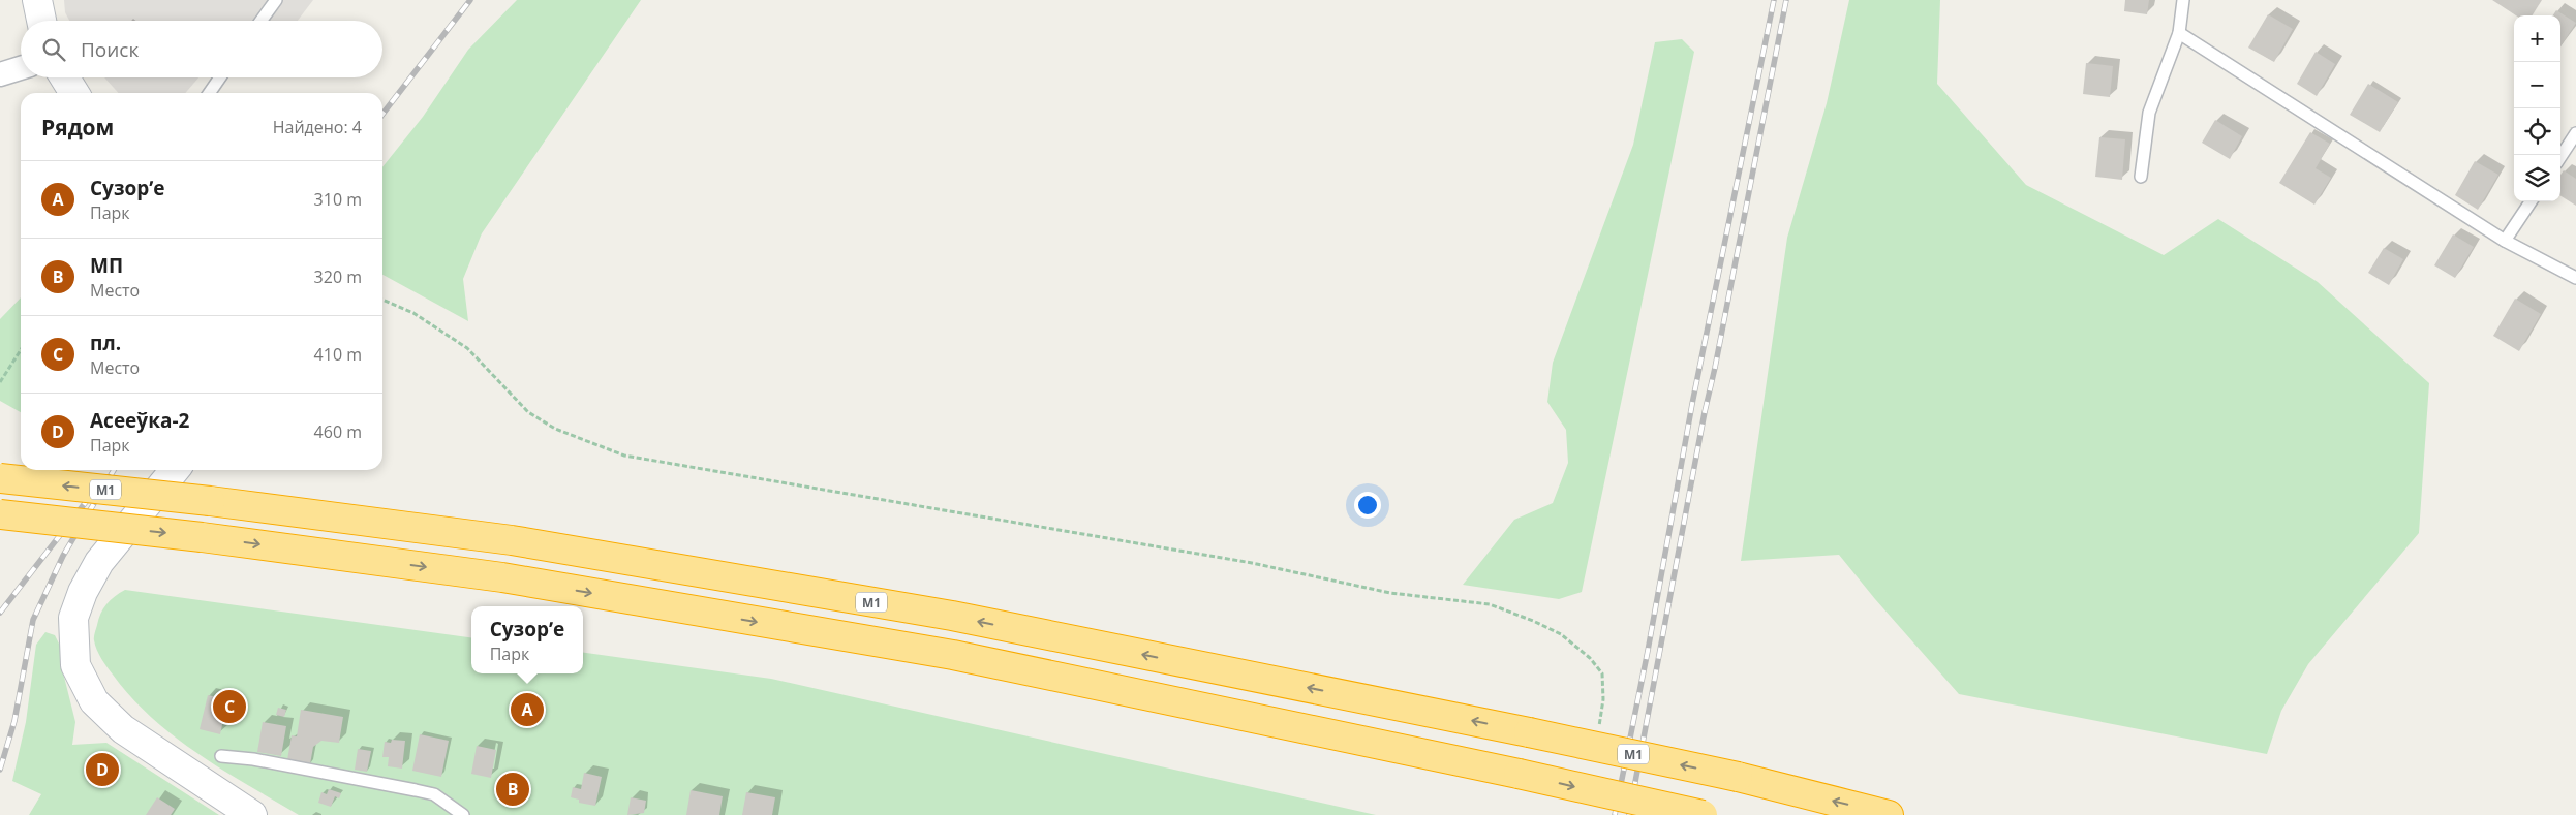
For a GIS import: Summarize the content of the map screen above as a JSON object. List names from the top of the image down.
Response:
{
  "streets": {
    "highway": ["М1"]
  },
  "page": {
    "map_buttons": ["+", "−"],
    "search": "Поиск",
    "heading": ["Рядом", "Найдено: 4"],
    "list": [
      {
        "mark": "A",
        "name": "Сузорʼе",
        "note": "Парк",
        "value": "310 m"
      },
      {
        "mark": "B",
        "name": "МП",
        "note": "Место",
        "value": "320 m"
      },
      {
        "mark": "C",
        "name": "пл.",
        "note": "Место",
        "value": "410 m"
      },
      {
        "mark": "D",
        "name": "Асееўка-2",
        "note": "Парк",
        "value": "460 m"
      }
    ],
    "popup": ["Сузорʼе", "Парк"],
    "pins": [
      "C",
      "A",
      "D",
      "B"
    ]
  }
}
